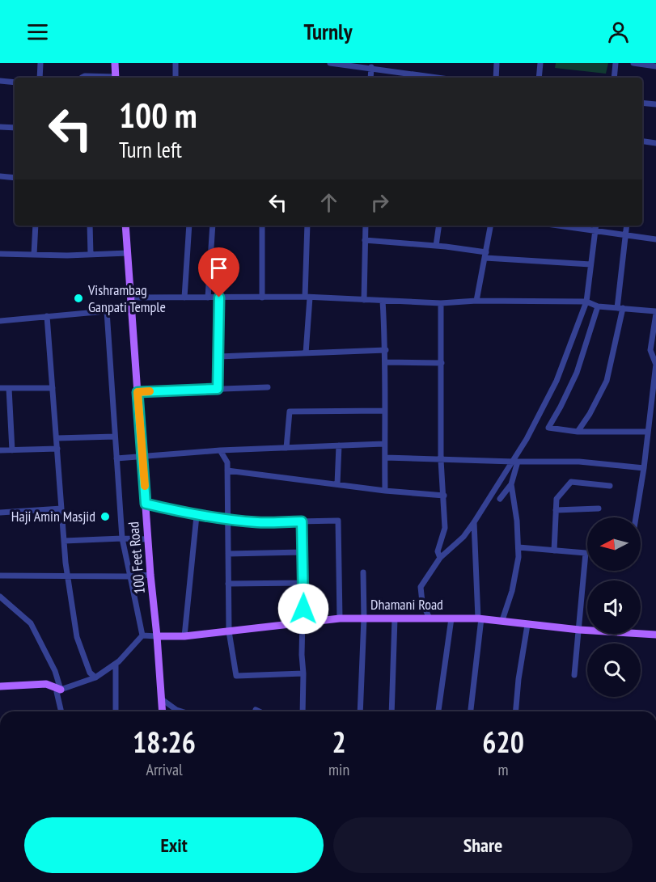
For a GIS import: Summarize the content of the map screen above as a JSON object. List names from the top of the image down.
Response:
{
  "streets": {
    "main road": ["100 Feet Road", "Dhamani Road"]
  },
  "crossings": [
    ["100 Feet Road", "Dhamani Road"]
  ],
  "places": ["Vishrambag Ganpati Temple", "Haji Amin Masjid"],
  "north": "left",
  "page": {
    "header": "Turnly",
    "turn": ["100 m", "Turn left"],
    "eta": [
      "18:26",
      "Arrival",
      "2",
      "min",
      "620",
      "m"
    ],
    "buttons": ["Exit", "Share"]
  }
}
